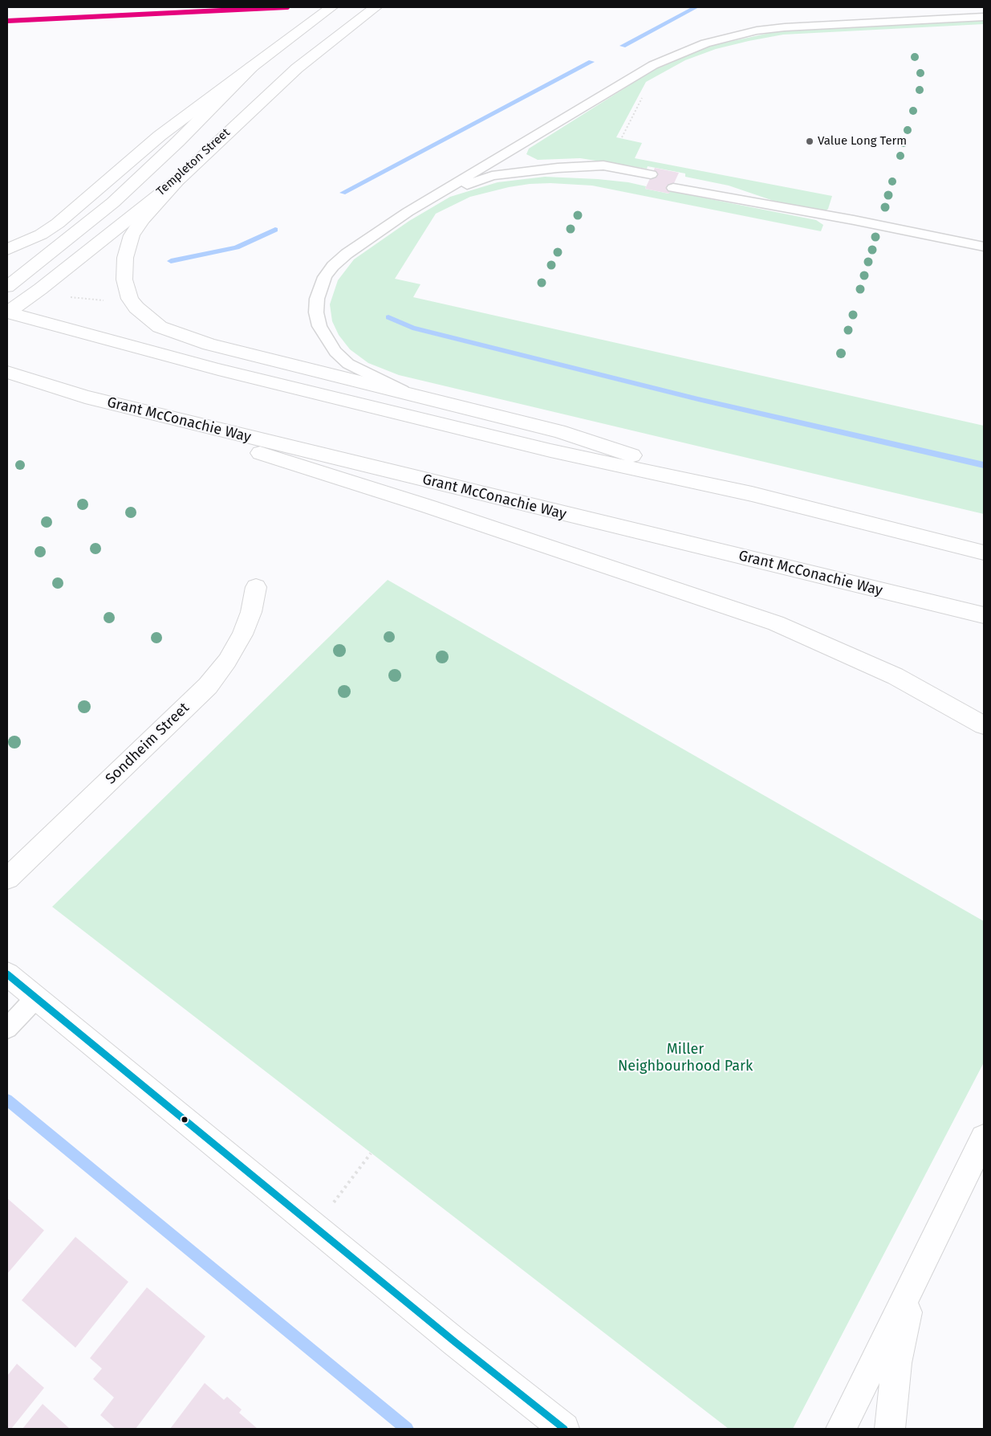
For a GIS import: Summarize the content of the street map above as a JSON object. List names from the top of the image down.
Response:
{
  "streets": {
    "main road": ["Templeton Street", "Grant McConachie Way", "Sondheim Street"]
  },
  "parks": ["Miller Neighbourhood Park"],
  "places": ["Value Long Term"]
}
